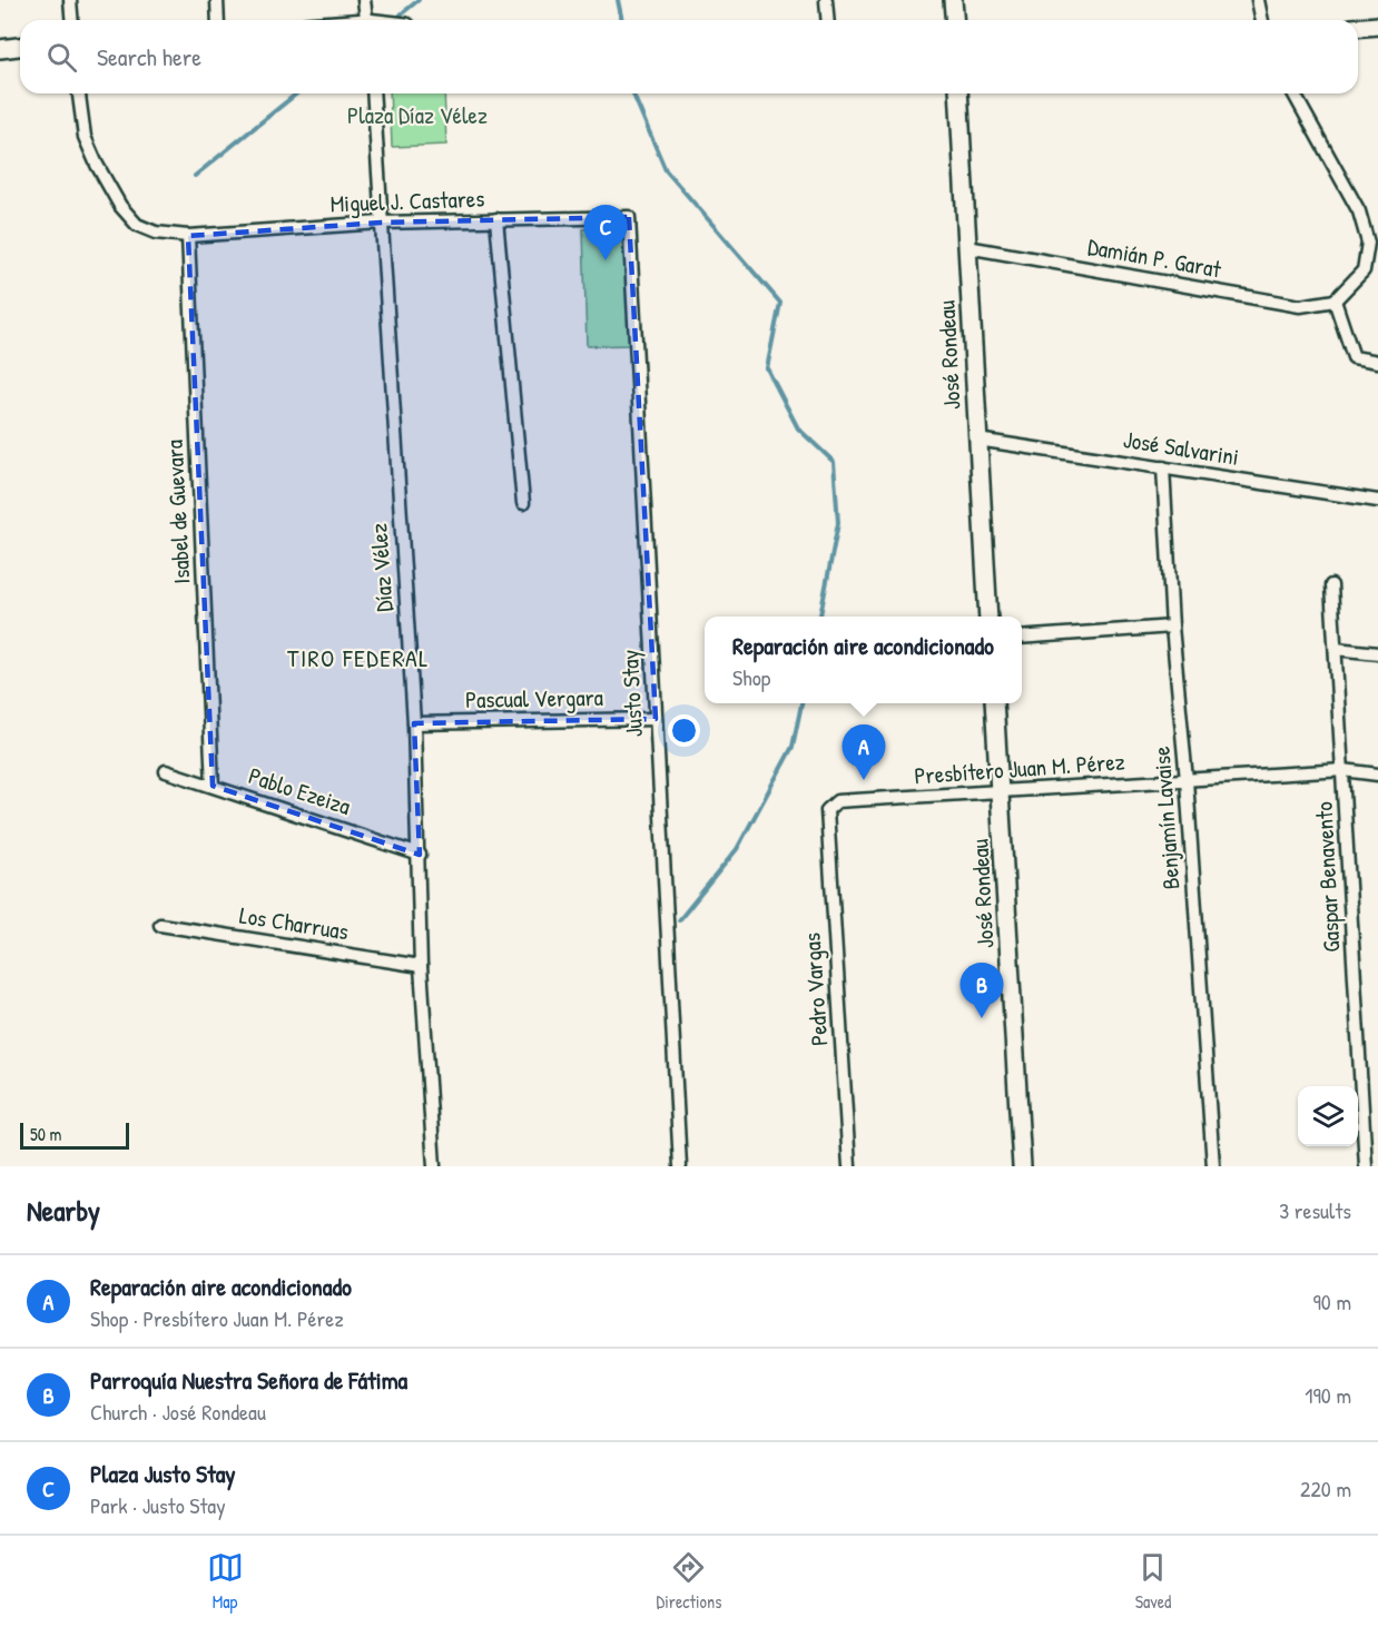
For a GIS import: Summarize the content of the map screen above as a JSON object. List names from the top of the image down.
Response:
{
  "streets": {
    "street": [
      "Miguel J. Castares",
      "Damián P. Garat",
      "José Rondeau",
      "José Salvarini",
      "Isabel de Guevara",
      "Díaz Vélez",
      "Justo Stay",
      "Pascual Vergara",
      "Presbítero Juan M. Pérez",
      "Pablo Ezeiza",
      "Benjamín Lavaise",
      "Gaspar Benavento",
      "Los Charruas",
      "Pedro Vargas"
    ]
  },
  "crossings": [
    ["Miguel J. Castares", "Isabel de Guevara"],
    ["Miguel J. Castares", "Díaz Vélez"],
    ["Miguel J. Castares", "Justo Stay"],
    ["Damián P. Garat", "José Rondeau"],
    ["José Rondeau", "José Salvarini"],
    ["José Rondeau", "Presbítero Juan M. Pérez"],
    ["José Salvarini", "Benjamín Lavaise"],
    ["Isabel de Guevara", "Pablo Ezeiza"],
    ["Díaz Vélez", "Pascual Vergara"],
    ["Díaz Vélez", "Pablo Ezeiza"],
    ["Díaz Vélez", "Los Charruas"],
    ["Justo Stay", "Pascual Vergara"],
    ["Presbítero Juan M. Pérez", "Benjamín Lavaise"],
    ["Presbítero Juan M. Pérez", "Gaspar Benavento"],
    ["Presbítero Juan M. Pérez", "Pedro Vargas"]
  ],
  "districts": ["TIRO FEDERAL"],
  "parks": ["Plaza Díaz Vélez"],
  "scale_bar": "50 m",
  "page": {
    "search": "Search here",
    "pins": ["C", "A", "B"],
    "popup": ["Reparación aire acondicionado", "Shop"],
    "scale": "50 m",
    "heading": ["Nearby", "3 results"],
    "list": [
      {
        "mark": "A",
        "name": "Reparación aire acondicionado",
        "note": "Shop · Presbítero Juan M. Pérez",
        "value": "90 m"
      },
      {
        "mark": "B",
        "name": "Parroquía Nuestra Señora de Fátima",
        "note": "Church · José Rondeau",
        "value": "190 m"
      },
      {
        "mark": "C",
        "name": "Plaza Justo Stay",
        "note": "Park · Justo Stay",
        "value": "220 m"
      }
    ],
    "nav": ["Map", "Directions", "Saved"]
  }
}
